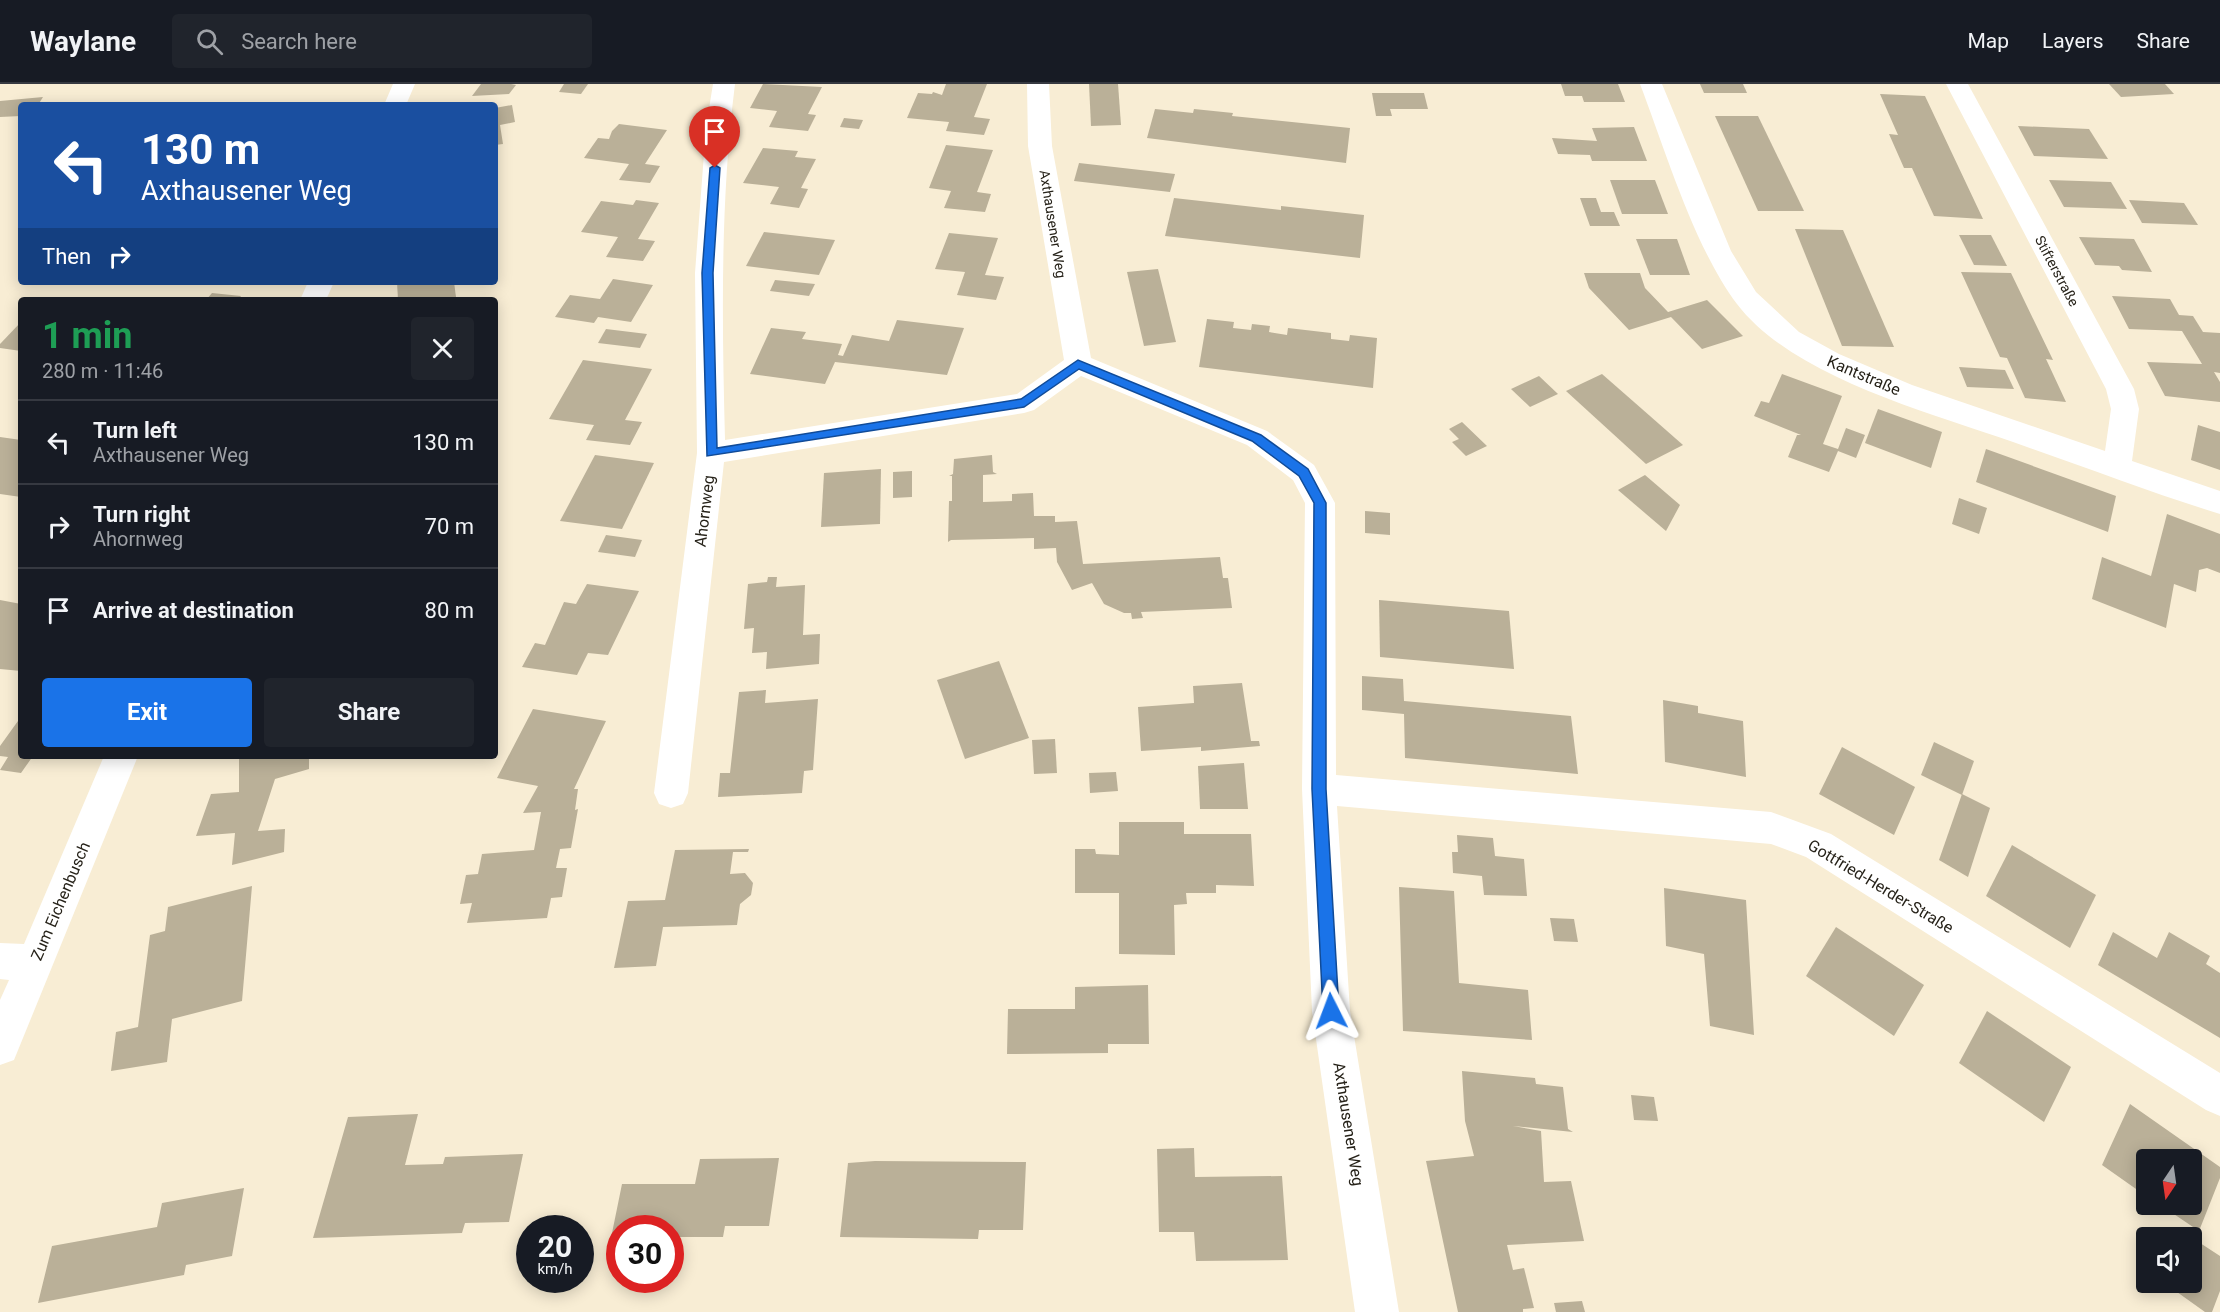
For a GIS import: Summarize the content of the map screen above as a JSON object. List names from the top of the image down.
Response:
{
  "streets": {
    "street": [
      "Axthausener Weg",
      "Stifterstraße",
      "Kantstraße",
      "Ahornweg",
      "Gottfried-Herder-Straße",
      "Zum Eichenbusch"
    ]
  },
  "crossings": [
    ["Axthausener Weg", "Gottfried-Herder-Straße"],
    ["Stifterstraße", "Kantstraße"]
  ],
  "north": "bottom",
  "page": {
    "header": "Waylane",
    "search": "Search here",
    "nav": ["Map", "Layers", "Share"],
    "turn": ["130 m", "Axthausener Weg"],
    "then": "Then",
    "heading": ["1 min", "280 m · 11:46"],
    "list": [
      {
        "name": "Turn left",
        "note": "Axthausener Weg",
        "value": "130 m"
      },
      {
        "name": "Turn right",
        "note": "Ahornweg",
        "value": "70 m"
      },
      {
        "name": "Arrive at destination",
        "value": "80 m"
      }
    ],
    "buttons": ["Exit", "Share"],
    "speed": "20 km/h",
    "limit": "30"
  }
}
